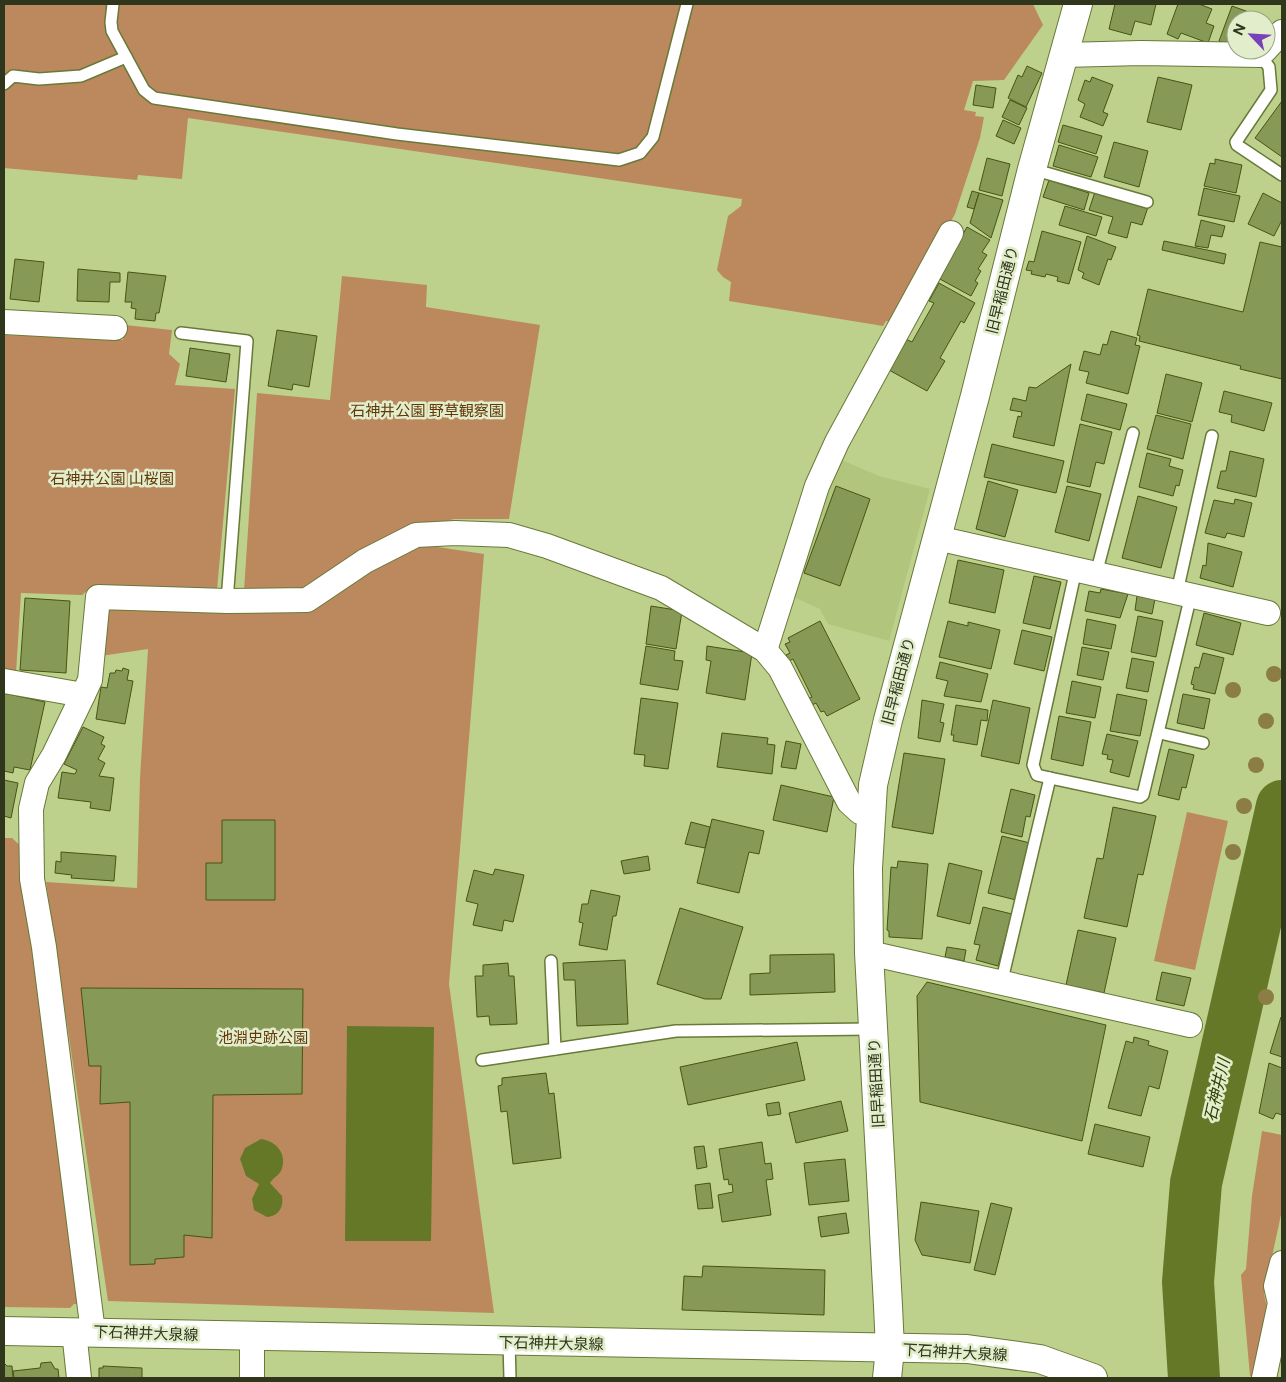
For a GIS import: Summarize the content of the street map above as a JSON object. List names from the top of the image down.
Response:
{
  "streets": {
    "main road": ["旧早稲田通り", "下石神井大泉線"]
  },
  "crossings": [
    ["旧早稲田通り", "下石神井大泉線"]
  ],
  "water": ["石神井川"],
  "parks": ["石神井公園 野草観察園", "石神井公園 山桜園", "池淵史跡公園"],
  "north": "top left"
}
